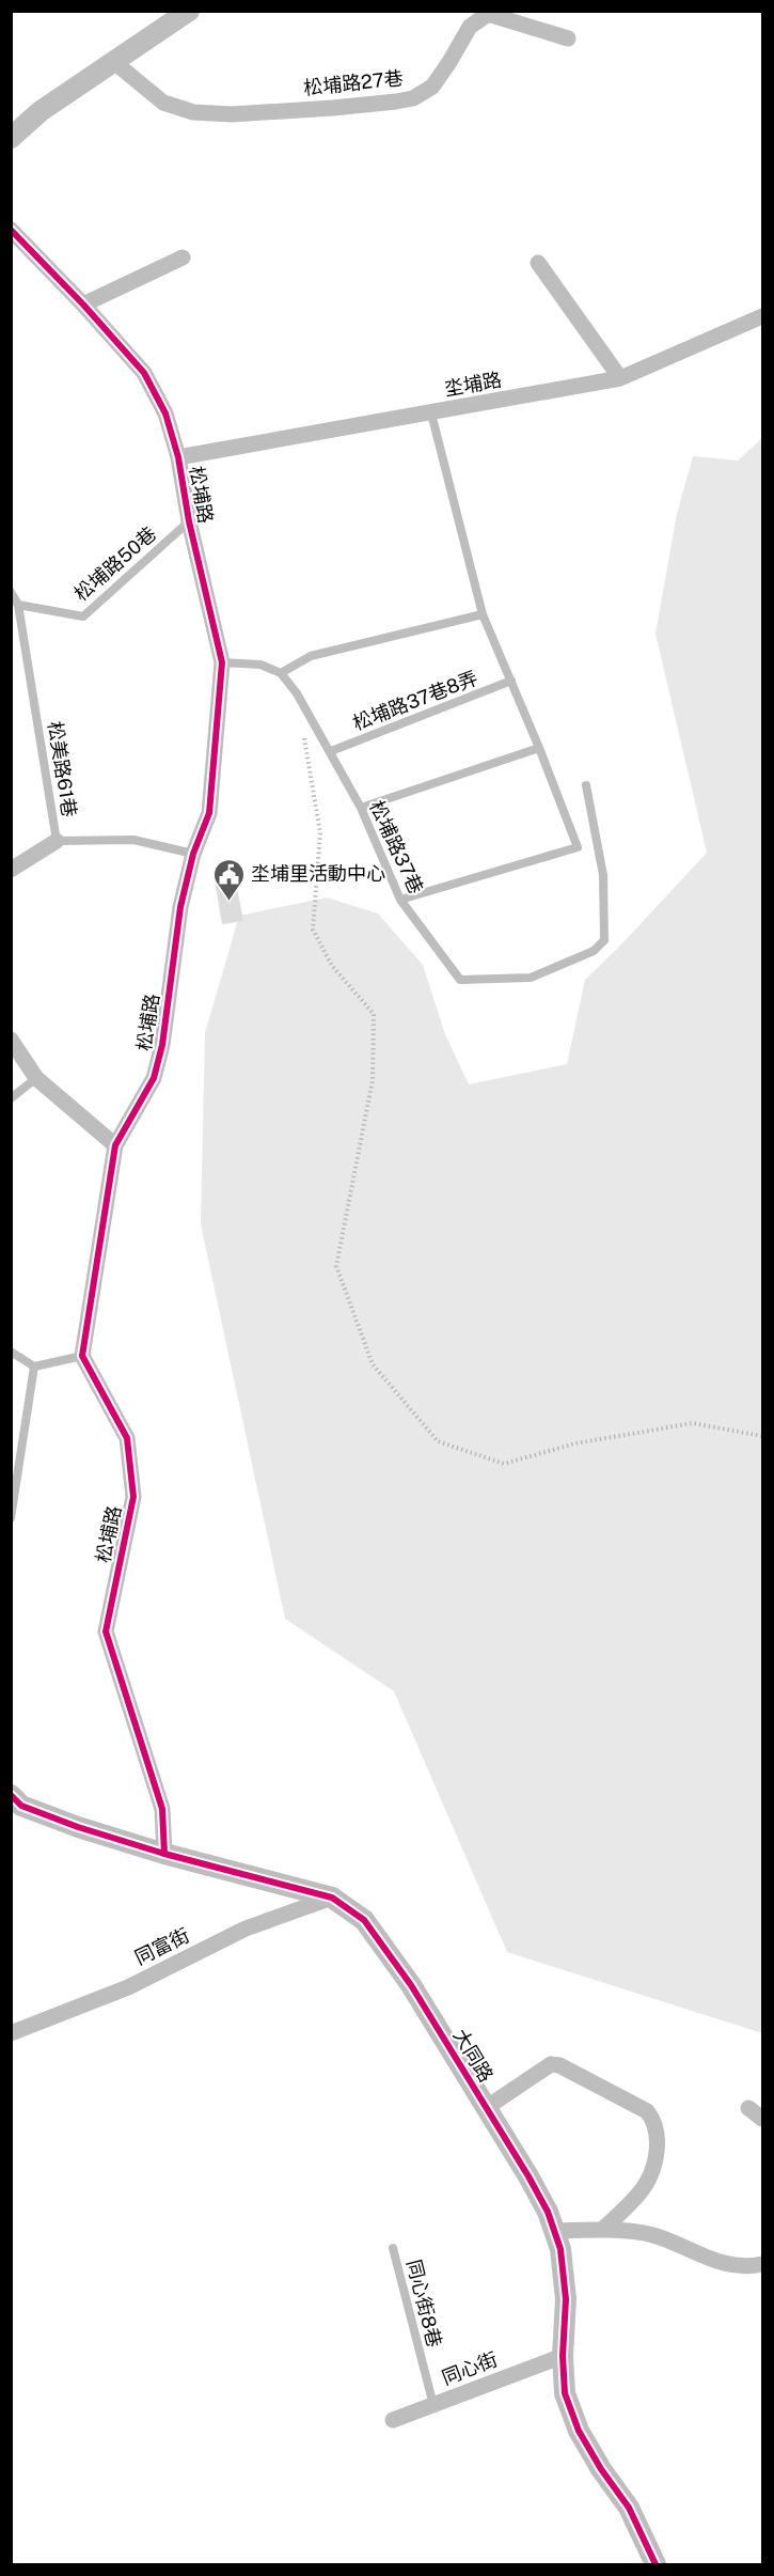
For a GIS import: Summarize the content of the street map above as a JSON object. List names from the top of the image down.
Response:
{
  "streets": {
    "street": [
      "松埔路27巷",
      "坔埔路",
      "松埔路",
      "同富街",
      "大同路",
      "同心街"
    ],
    "lane": [
      "松埔路50巷",
      "松埔路37巷8弄",
      "松美路61巷",
      "松埔路37巷",
      "同心街8巷"
    ]
  },
  "crossings": [
    ["坔埔路", "松埔路"],
    ["松埔路", "松埔路50巷"],
    ["松埔路", "松美路61巷"],
    ["松埔路", "大同路"],
    ["松埔路50巷", "松美路61巷"],
    ["松埔路37巷8弄", "松埔路37巷"],
    ["同富街", "大同路"],
    ["大同路", "同心街"],
    ["同心街8巷", "同心街"]
  ],
  "places": {
    "public building": ["坔埔里活動中心"]
  }
}
